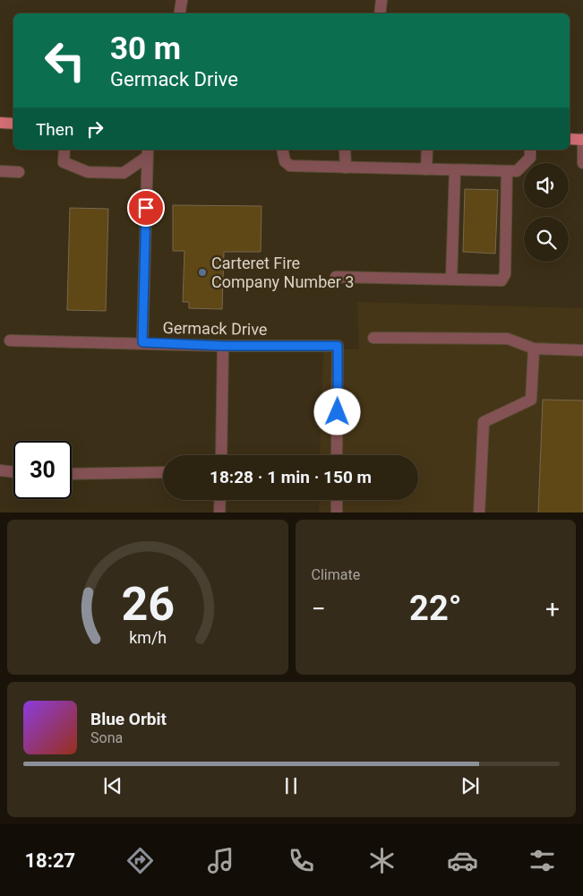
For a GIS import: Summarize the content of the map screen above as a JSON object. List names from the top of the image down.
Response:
{
  "streets": {
    "street": ["Germack Drive"]
  },
  "places": ["Carteret Fire Company Number 3"],
  "page": {
    "turn": ["30 m", "Germack Drive"],
    "then": "Then",
    "limit": "30",
    "trip": "18:28 · 1 min · 150 m",
    "tile": "Climate",
    "heat": ["−", "22°", "+"],
    "song": ["Blue Orbit", "Sona"],
    "tabs": "18:27",
    "gauge": ["26", "km/h"]
  }
}
